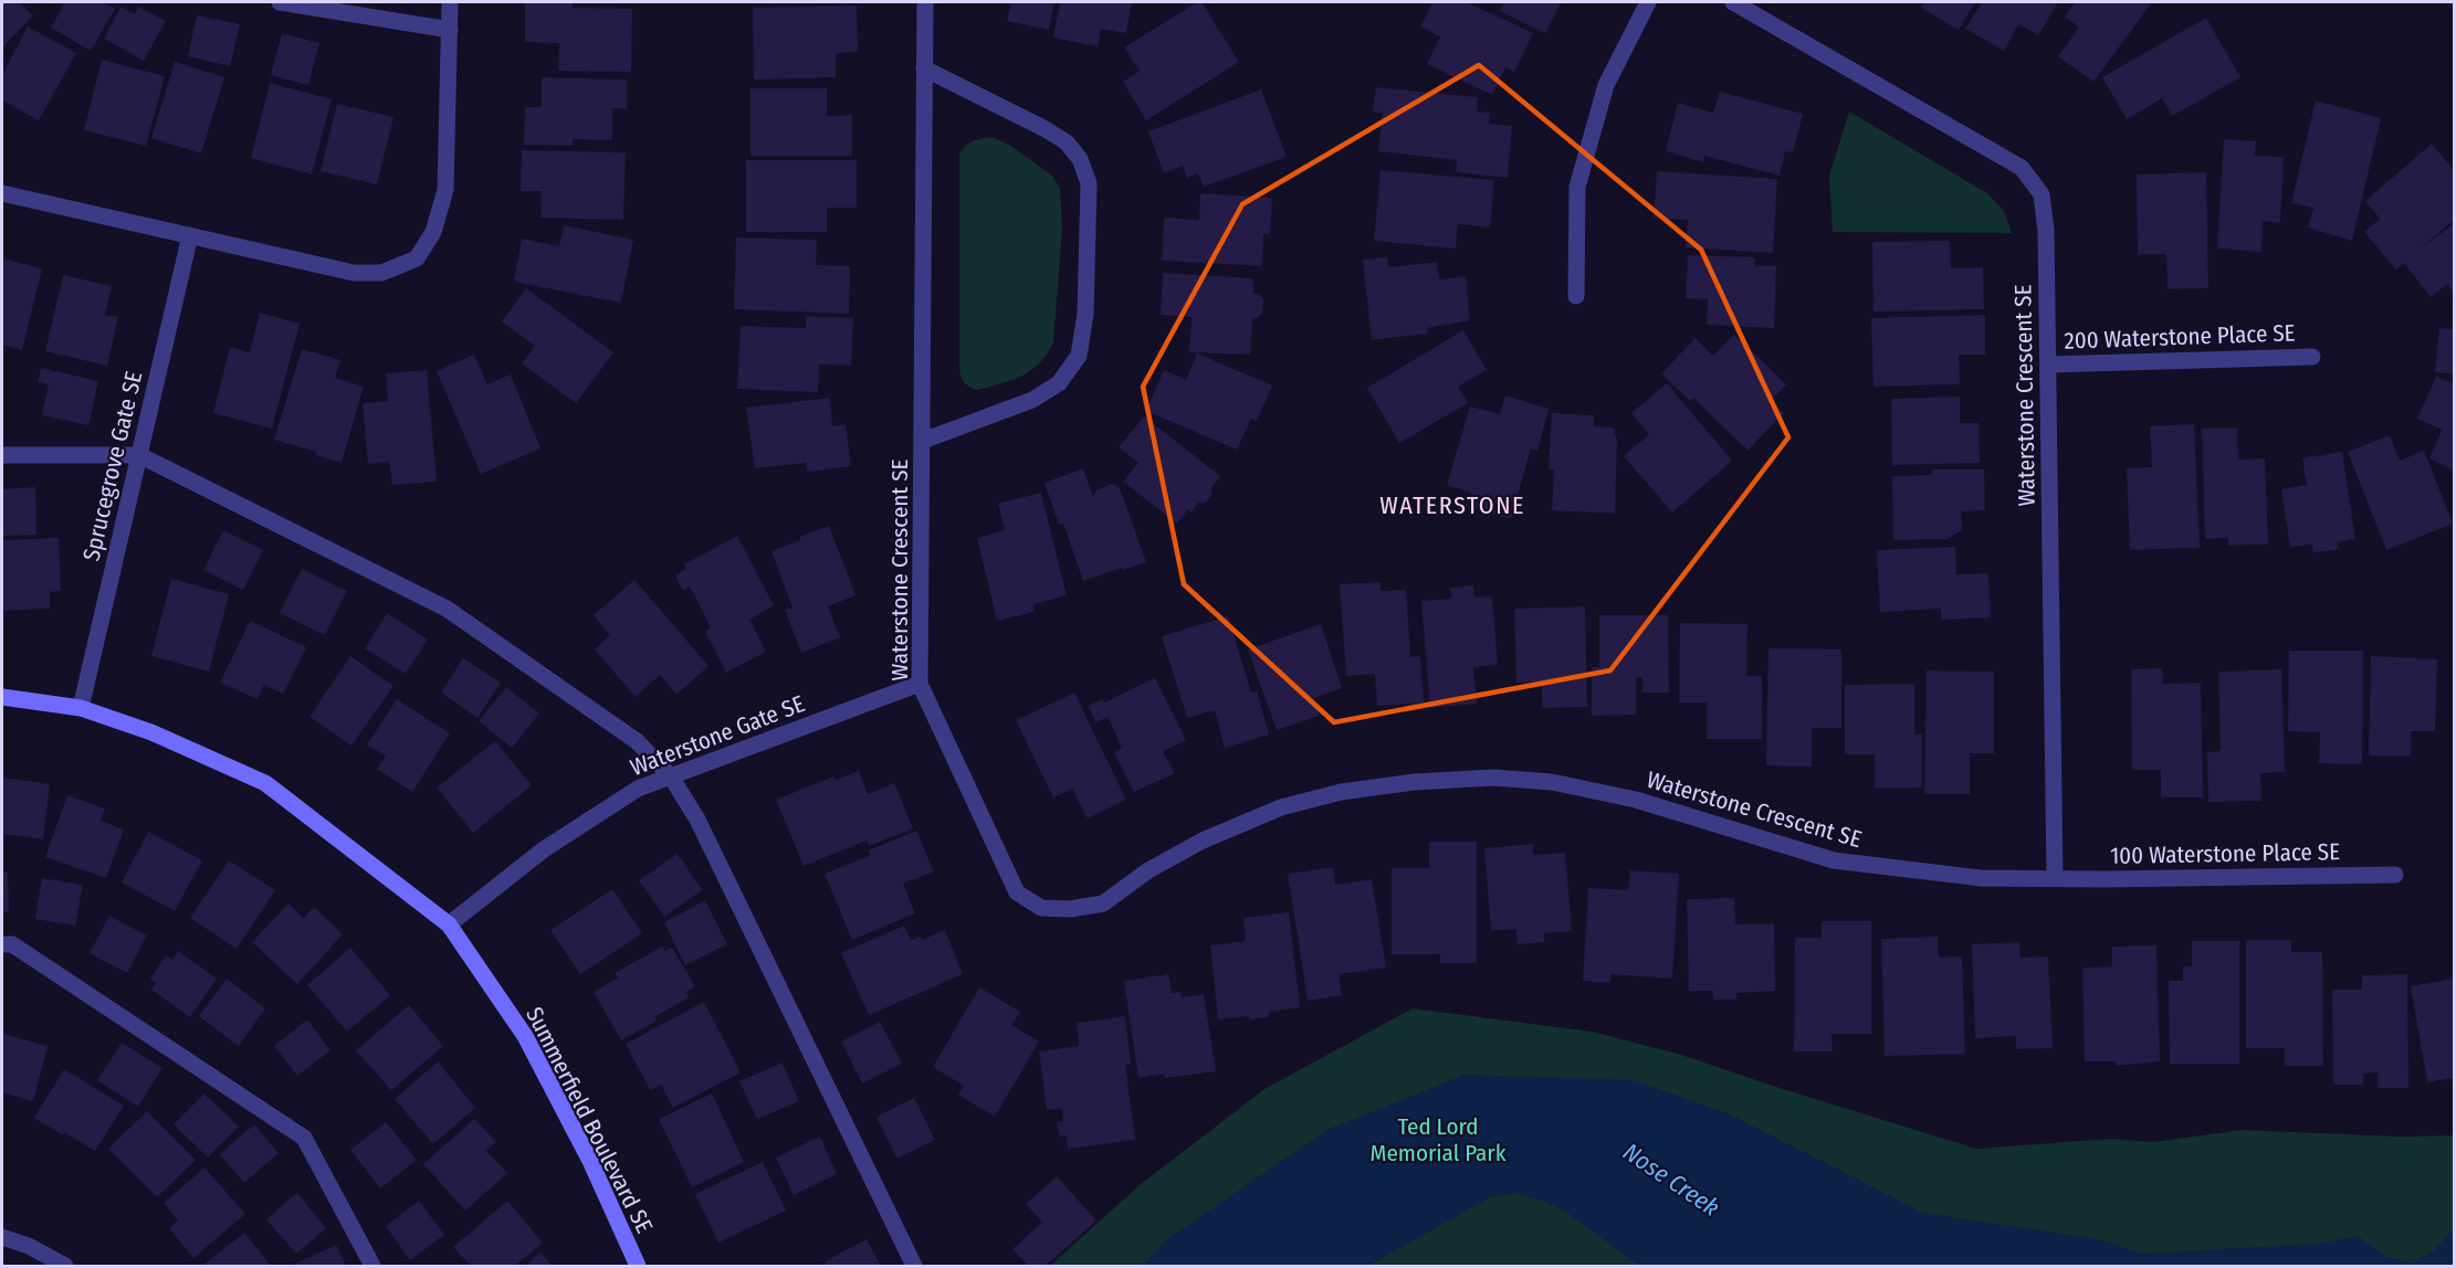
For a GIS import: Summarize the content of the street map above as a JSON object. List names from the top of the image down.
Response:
{
  "streets": {
    "street": [
      "200 Waterstone Place SE",
      "Waterstone Crescent SE",
      "Sprucegrove Gate SE",
      "Waterstone Gate SE",
      "100 Waterstone Place SE",
      "Summerfield Boulevard SE"
    ]
  },
  "crossings": [
    ["200 Waterstone Place SE", "Waterstone Crescent SE"],
    ["Waterstone Crescent SE", "Waterstone Gate SE"],
    ["Waterstone Crescent SE", "100 Waterstone Place SE"],
    ["Sprucegrove Gate SE", "Summerfield Boulevard SE"],
    ["Waterstone Gate SE", "Summerfield Boulevard SE"]
  ],
  "districts": ["WATERSTONE"],
  "water": ["Nose Creek"],
  "parks": ["Ted Lord Memorial Park"]
}
